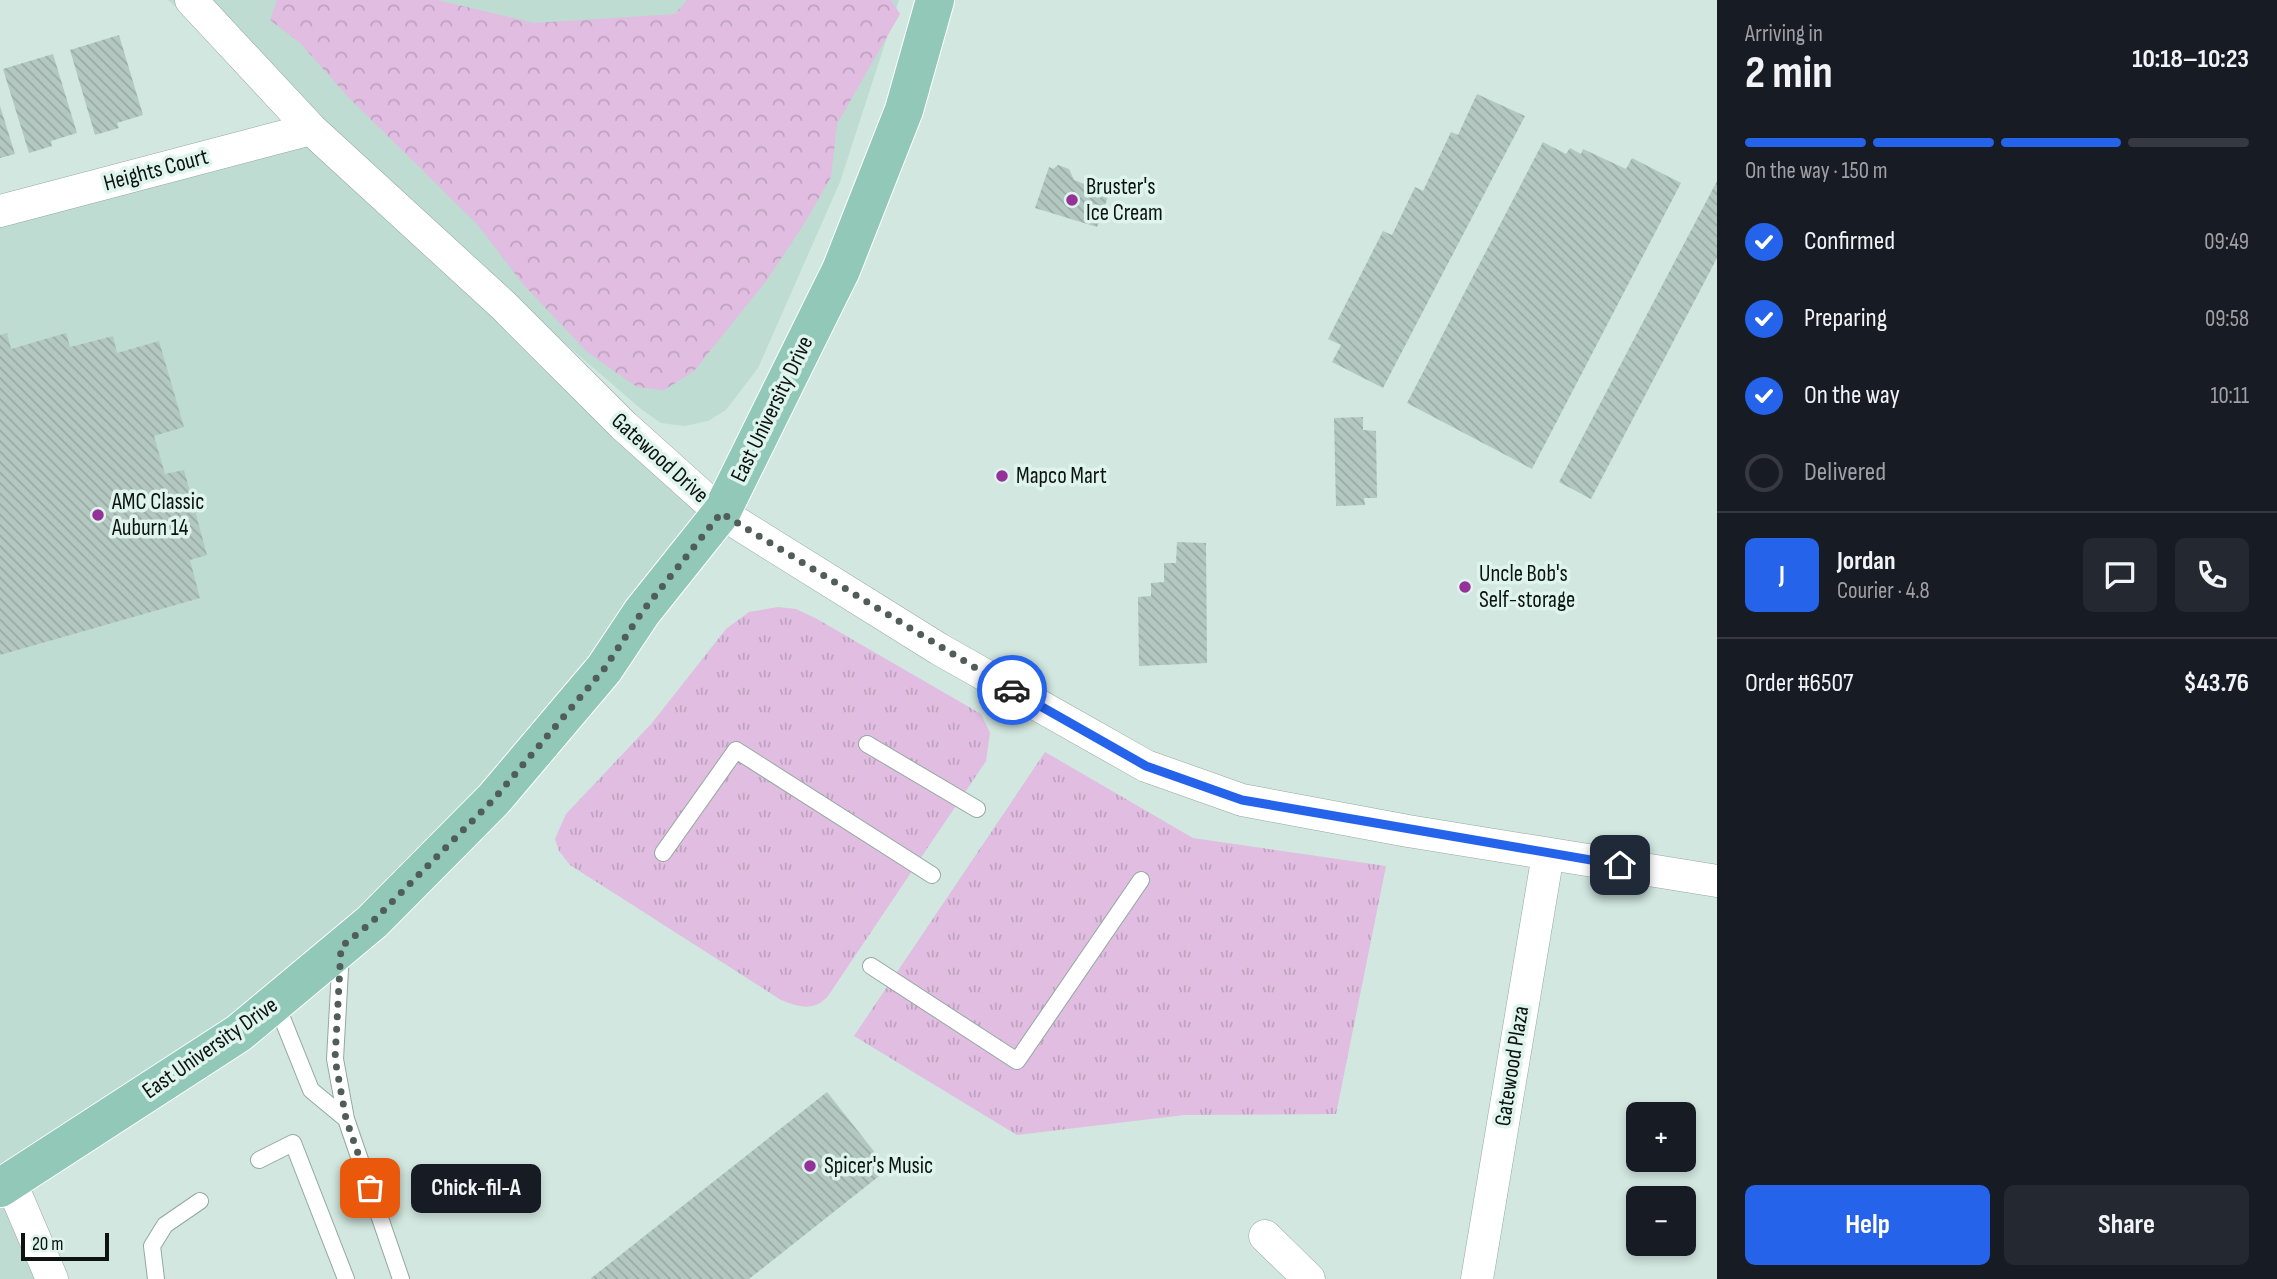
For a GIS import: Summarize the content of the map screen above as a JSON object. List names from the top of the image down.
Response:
{
  "streets": {
    "main road": ["East University Drive"],
    "street": ["Heights Court", "Gatewood Drive", "Gatewood Plaza"]
  },
  "crossings": [
    ["Heights Court", "Gatewood Drive"],
    ["East University Drive", "Gatewood Drive"],
    ["Gatewood Drive", "Gatewood Plaza"]
  ],
  "places": [
    "Bruster's Ice Cream",
    "Mapco Mart",
    "AMC Classic Auburn 14",
    "Uncle Bob's Self-storage",
    "Spicer's Music",
    "Chick-fil-A"
  ],
  "scale_bar": "20 m",
  "page": {
    "heading": ["2 min", "Arriving in", "10:18–10:23"],
    "panel": [
      "Jordan",
      "Courier · 4.8",
      "Order #6507",
      "$43.76"
    ],
    "bar": "On the way · 150 m",
    "list": [
      ["Confirmed", "09:49"],
      ["Preparing", "09:58"],
      ["On the way", "10:11"],
      "Delivered"
    ],
    "round": "J",
    "map_buttons": ["+", "−"],
    "bubble": "Chick-fil-A",
    "buttons": ["Help", "Share"],
    "scale": "20 m"
  }
}
